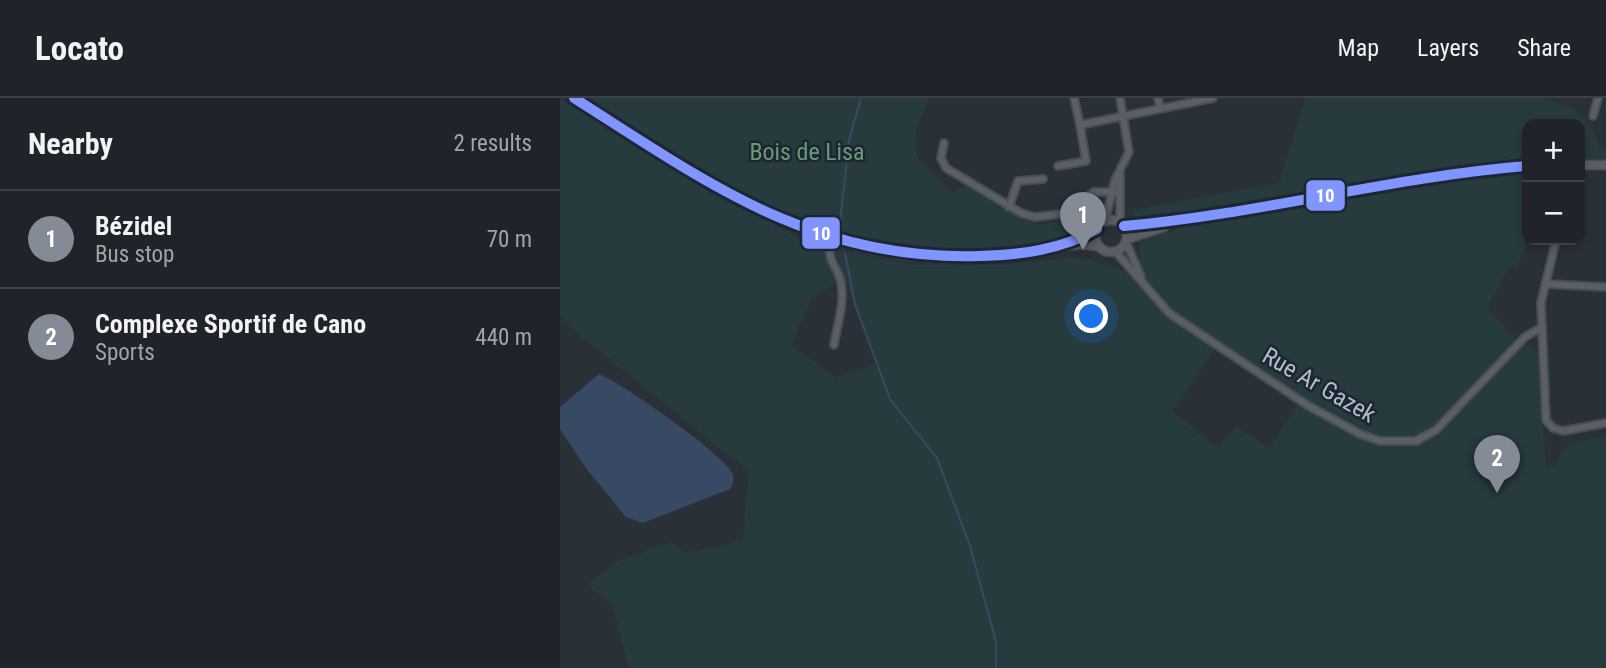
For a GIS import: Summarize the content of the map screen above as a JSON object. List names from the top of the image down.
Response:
{
  "streets": {
    "street": ["Rue Ar Gazek"]
  },
  "parks": ["Bois de Lisa"],
  "lines": ["transit line 10"],
  "page": {
    "header": "Locato",
    "nav": ["Map", "Layers", "Share"],
    "heading": ["Nearby", "2 results"],
    "map_buttons": ["+", "−"],
    "list": [
      {
        "mark": "1",
        "name": "Bézidel",
        "note": "Bus stop",
        "value": "70 m"
      },
      {
        "mark": "2",
        "name": "Complexe Sportif de Cano",
        "note": "Sports",
        "value": "440 m"
      }
    ],
    "pins": ["1", "2"]
  }
}
